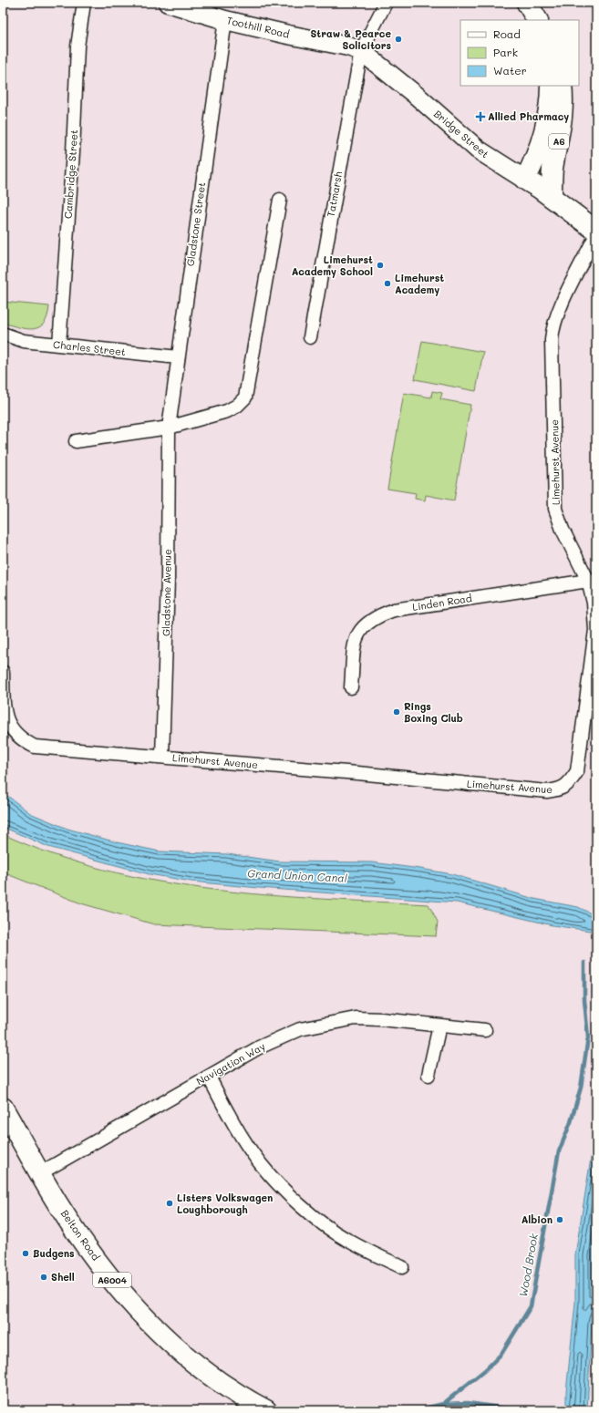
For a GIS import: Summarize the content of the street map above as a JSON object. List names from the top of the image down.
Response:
{
  "streets": {
    "main road": [
      "Toothill Road",
      "Bridge Street",
      "A6",
      "Belton Road",
      "A6004"
    ],
    "street": [
      "Cambridge Street",
      "Tatmarsh",
      "Gladstone Street",
      "Charles Street",
      "Limehurst Avenue",
      "Gladstone Avenue",
      "Linden Road",
      "Navigation Way"
    ]
  },
  "crossings": [
    ["Toothill Road", "Bridge Street"],
    ["Toothill Road", "Tatmarsh"],
    ["Toothill Road", "Gladstone Street"],
    ["Bridge Street", "A6"],
    ["Bridge Street", "Tatmarsh"],
    ["Cambridge Street", "Charles Street"],
    ["Gladstone Street", "Charles Street"],
    ["Gladstone Street", "Gladstone Avenue"],
    ["Limehurst Avenue", "Gladstone Avenue"],
    ["Limehurst Avenue", "Linden Road"],
    ["Navigation Way", "Belton Road"]
  ],
  "water": ["Grand Union Canal", "Wood Brook"],
  "places": {
    "other": [
      "Straw & Pearce Solicitors",
      "Limehurst Academy School",
      "Limehurst Academy",
      "Rings Boxing Club",
      "Listers Volkswagen Loughborough",
      "Albion",
      "Budgens",
      "Shell"
    ],
    "health": ["Allied Pharmacy"]
  },
  "legend": ["Road", "Park", "Water"]
}
